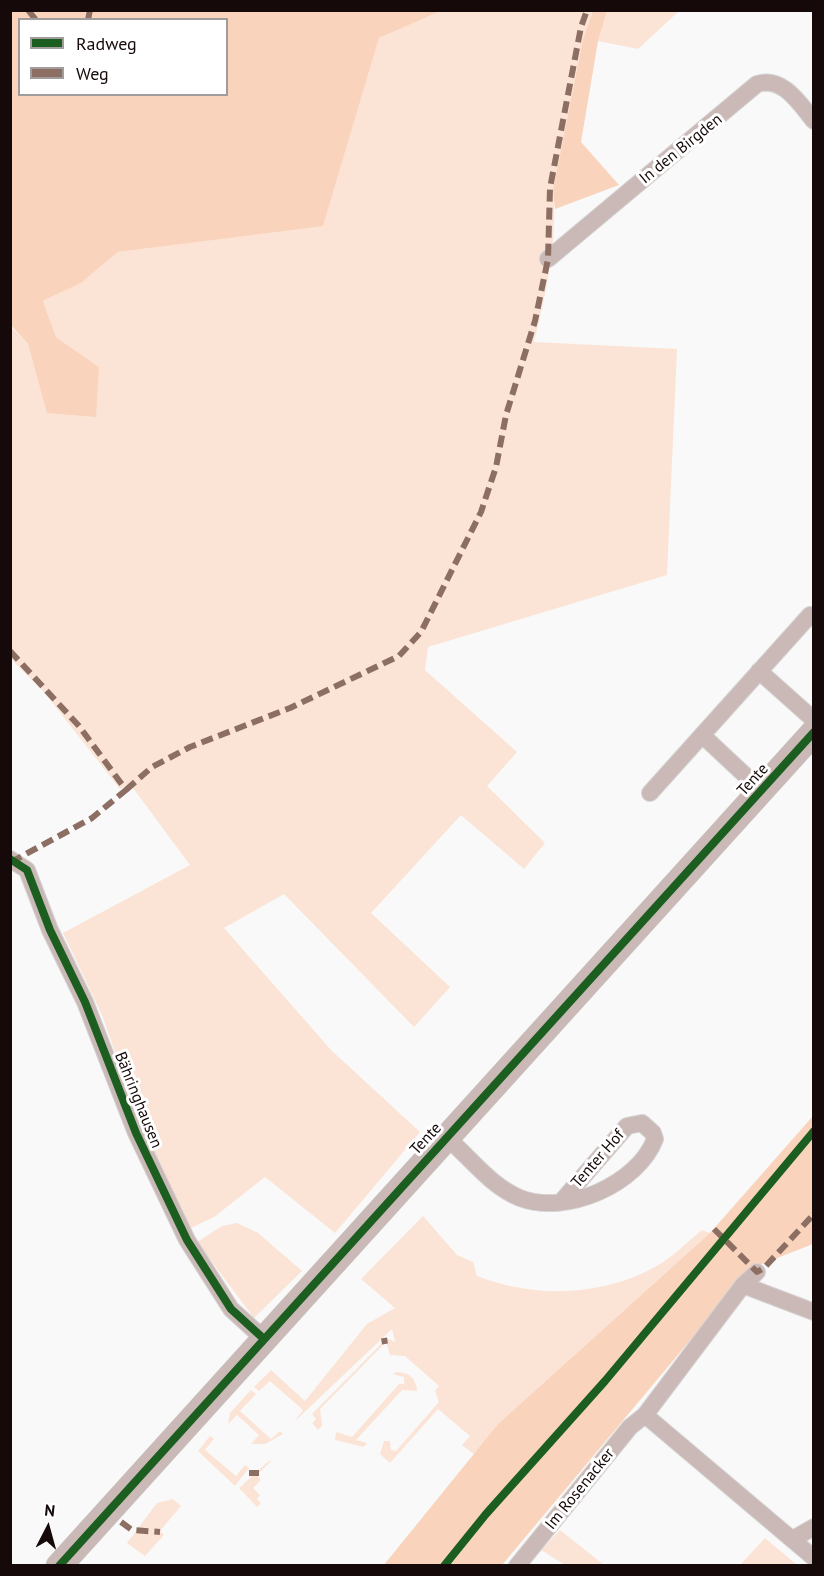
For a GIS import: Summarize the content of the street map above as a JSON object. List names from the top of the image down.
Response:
{
  "streets": {
    "main road": ["Tente"],
    "street": [
      "In den Birgden",
      "Bähringhausen",
      "Tenter Hof",
      "Im Rosenacker"
    ]
  },
  "crossings": [
    ["Tente", "Bähringhausen"],
    ["Tente", "Tenter Hof"]
  ],
  "legend": ["Radweg", "Weg"],
  "north": "top"
}
